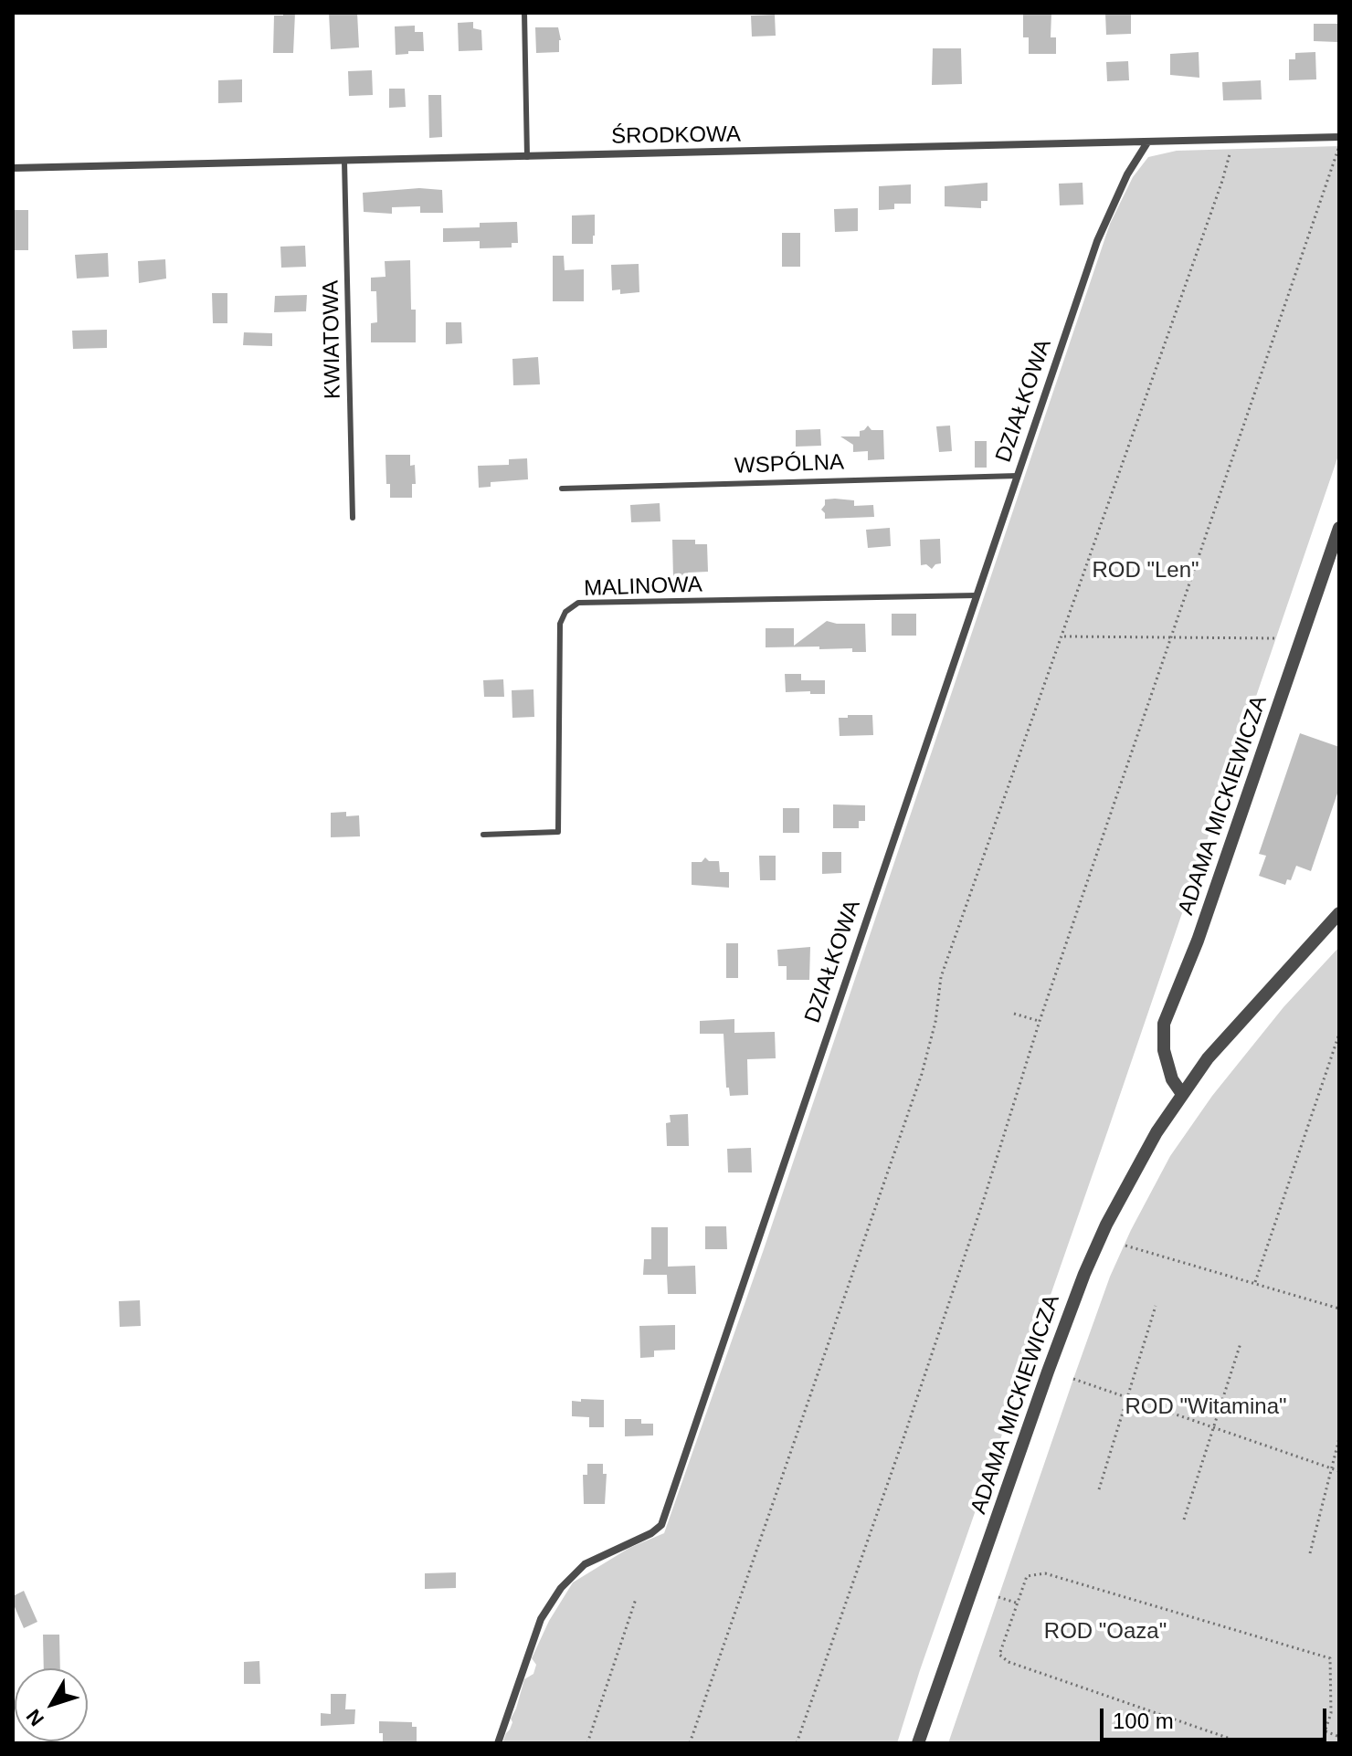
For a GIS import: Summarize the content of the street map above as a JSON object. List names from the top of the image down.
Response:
{
  "streets": {
    "street": ["ŚRODKOWA", "DZIAŁKOWA", "ADAMA MICKIEWICZA"],
    "lane": ["KWIATOWA", "WSPÓLNA", "MALINOWA"]
  },
  "crossings": [
    ["ŚRODKOWA", "KWIATOWA"],
    ["ŚRODKOWA", "DZIAŁKOWA"],
    ["DZIAŁKOWA", "WSPÓLNA"],
    ["DZIAŁKOWA", "MALINOWA"]
  ],
  "parks": ["ROD \"Len\"", "ROD \"Witamina\"", "ROD \"Oaza\""],
  "scale_bar": "100 m",
  "north": "bottom left"
}
